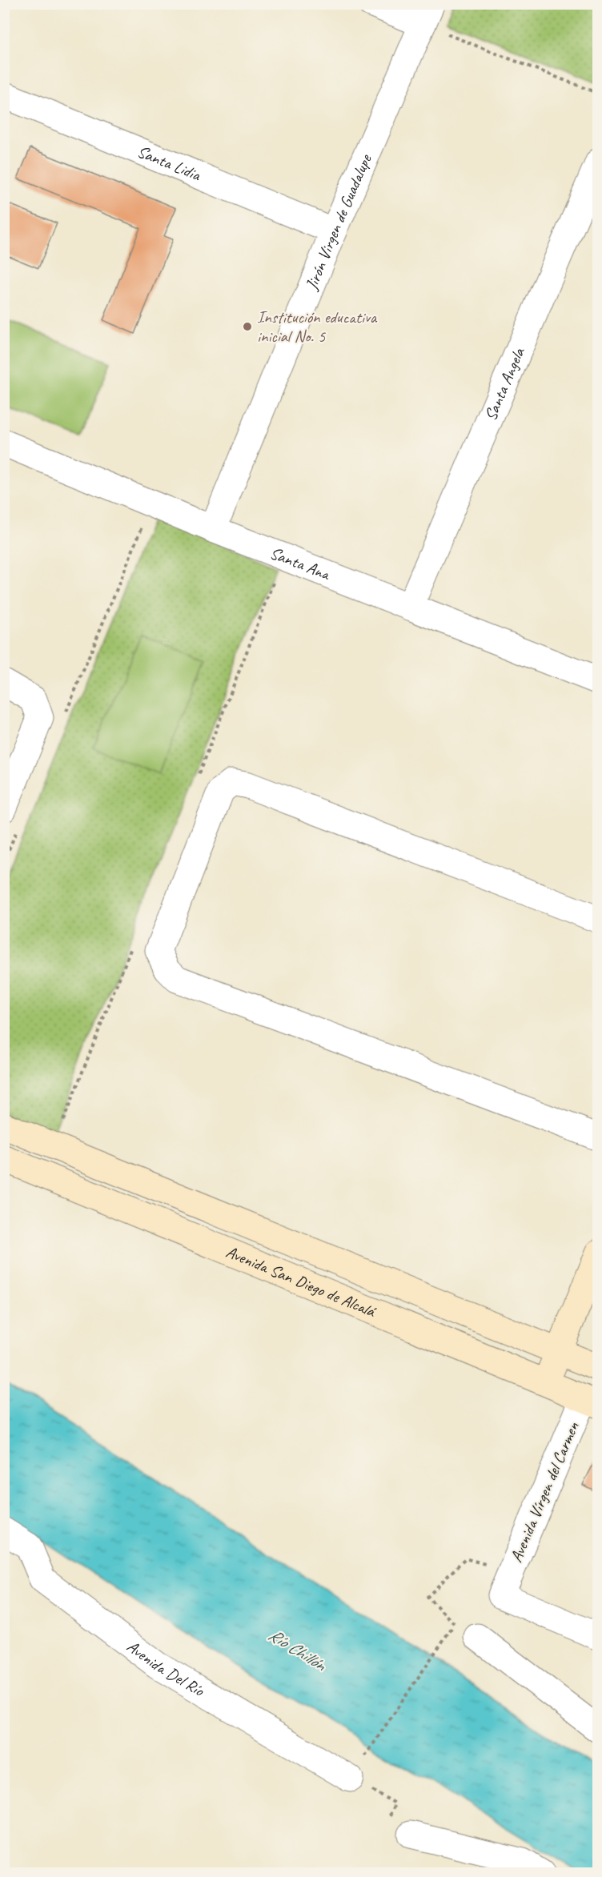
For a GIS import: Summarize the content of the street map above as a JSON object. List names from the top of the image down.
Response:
{
  "streets": {
    "main road": ["Avenida San Diego de Alcalá", "Avenida Vírgen del Carmen"],
    "street": [
      "Santa Lidia",
      "Jirón Virgen de Guadalupe",
      "Santa Angela",
      "Santa Ana",
      "Avenida Del Río"
    ]
  },
  "crossings": [
    ["Santa Lidia", "Jirón Virgen de Guadalupe"],
    ["Jirón Virgen de Guadalupe", "Santa Ana"],
    ["Santa Angela", "Santa Ana"],
    ["Avenida San Diego de Alcalá", "Avenida Vírgen del Carmen"]
  ],
  "water": ["Río Chillón"],
  "places": ["Institución educativa inicial No. 5"]
}
